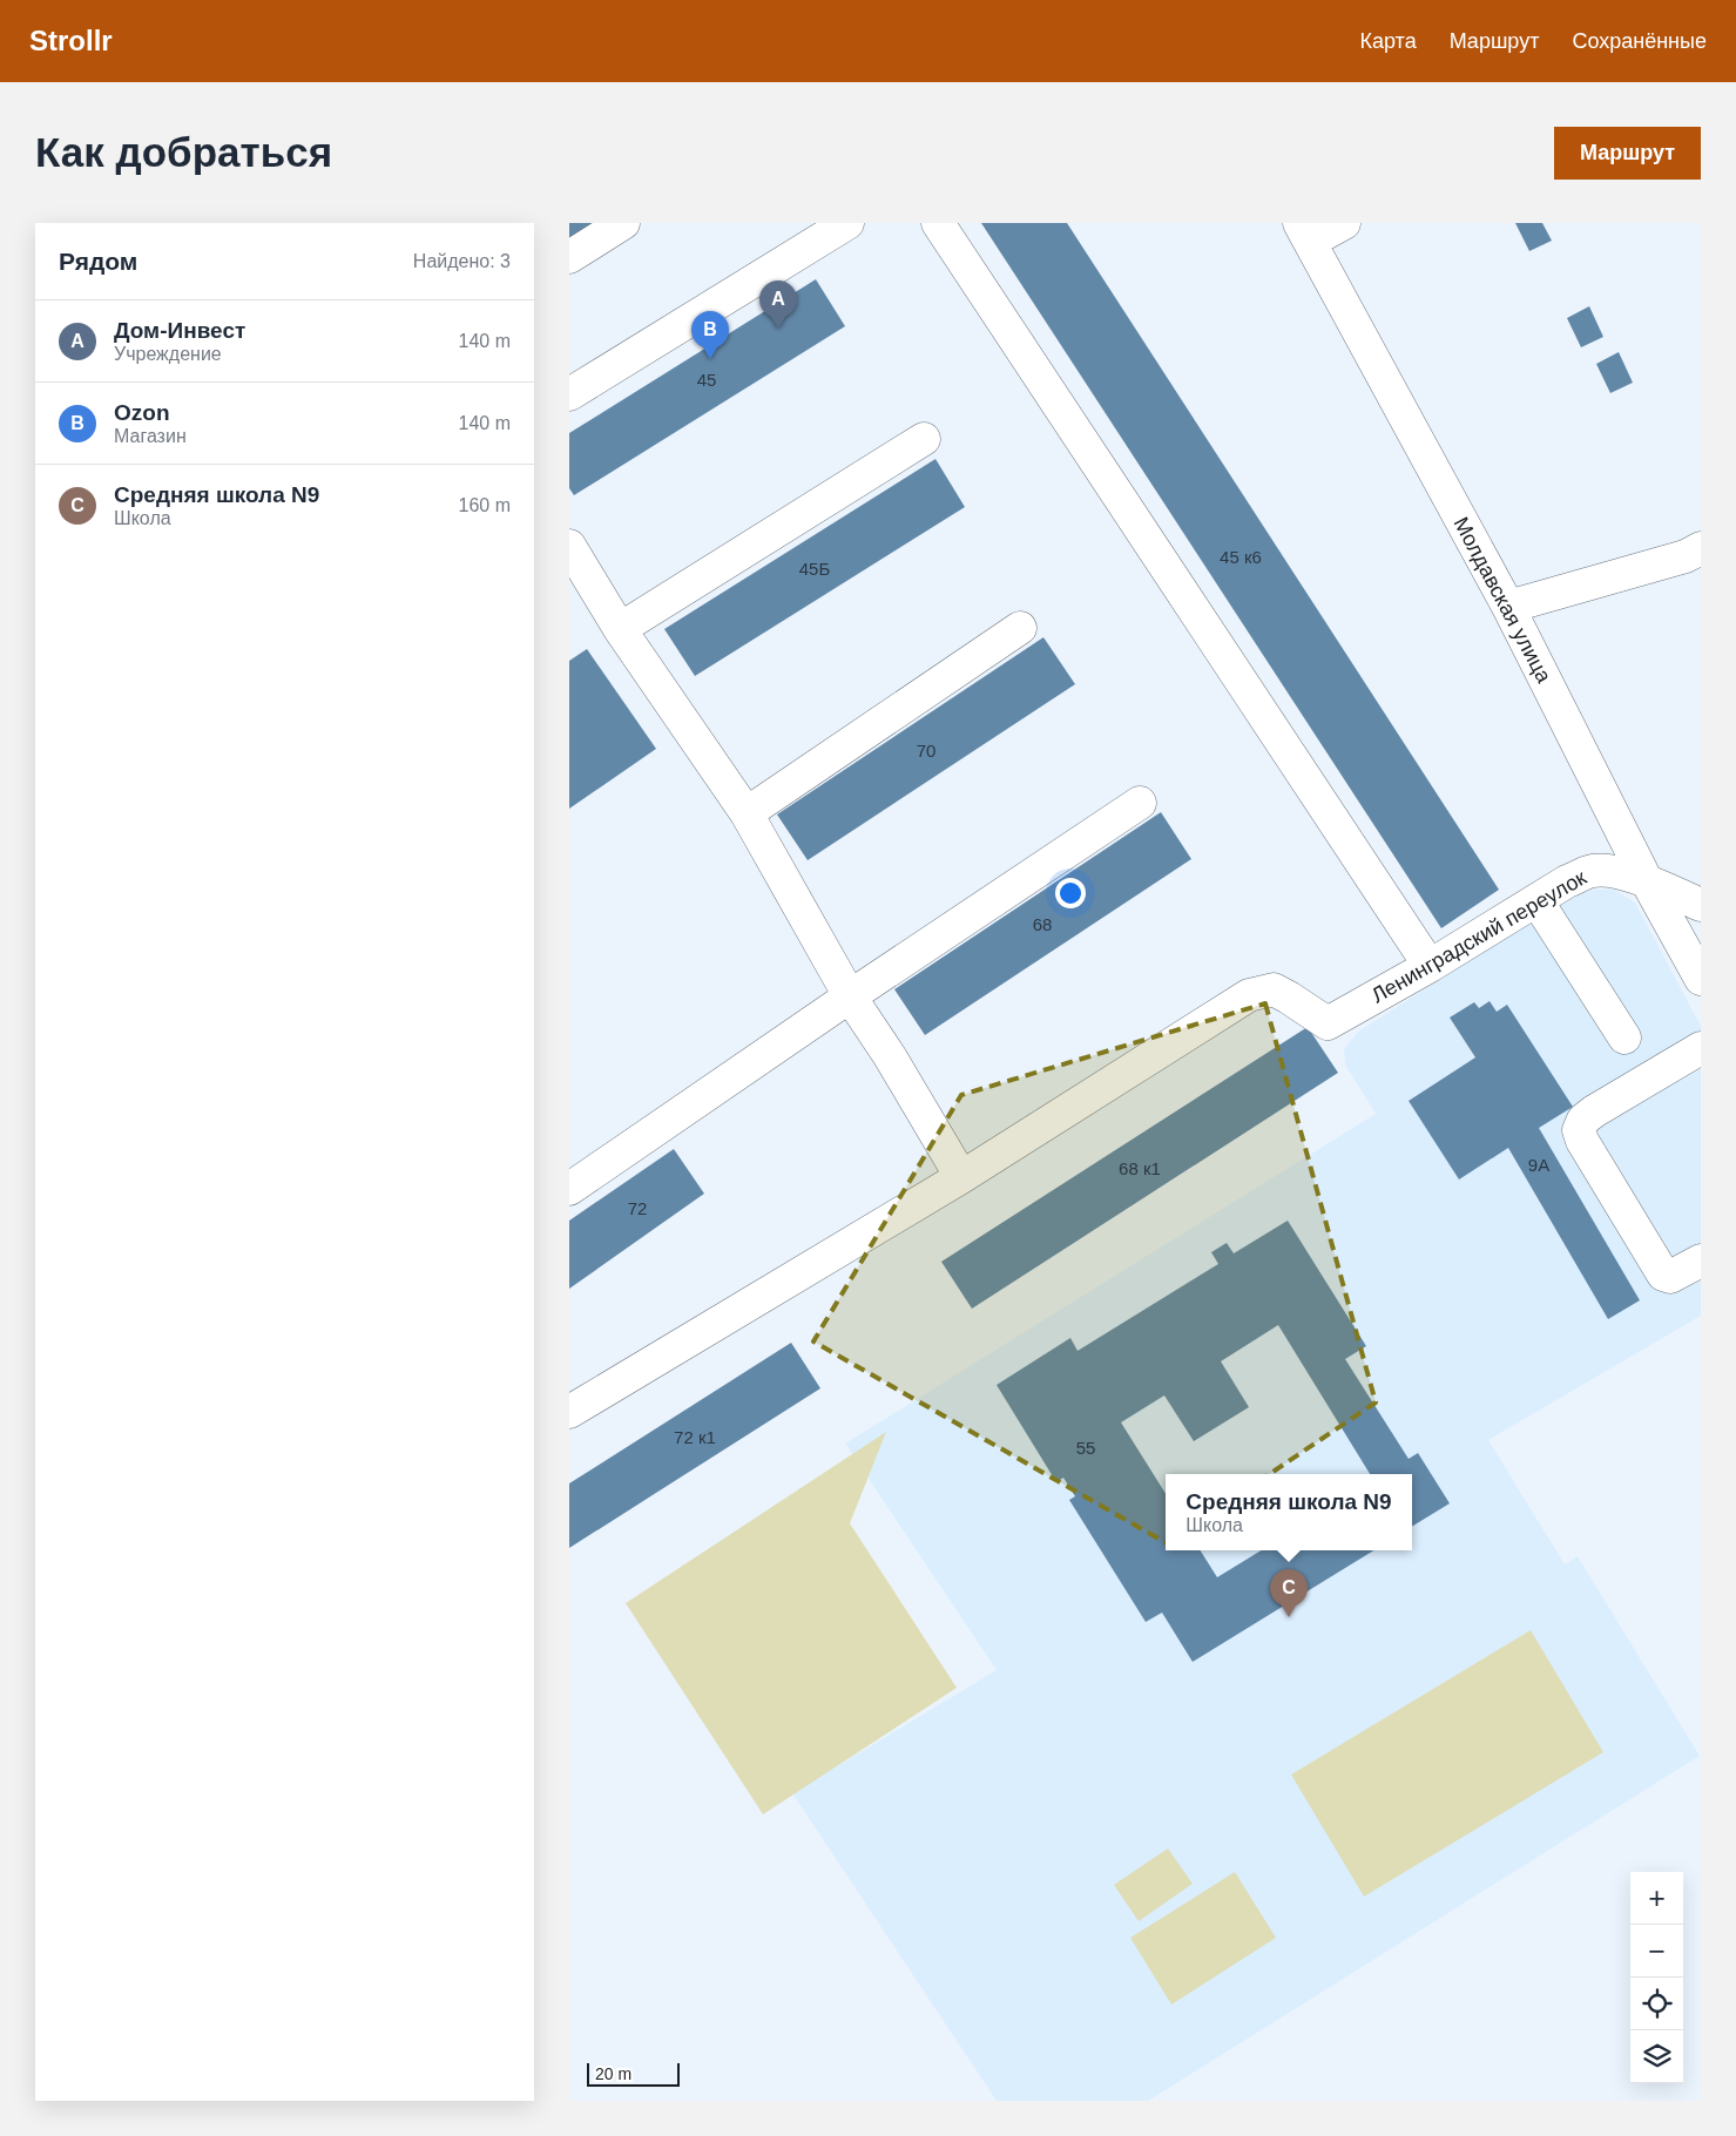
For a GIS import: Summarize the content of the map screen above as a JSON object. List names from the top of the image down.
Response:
{
  "streets": {
    "street": ["Молдавская улица", "Ленинградский переулок"]
  },
  "crossings": [
    ["Молдавская улица", "Ленинградский переулок"]
  ],
  "house_numbers": [
    "45",
    "45 к6",
    "45Б",
    "70",
    "68",
    "9А",
    "68 к1",
    "72",
    "72 к1",
    "55"
  ],
  "scale_bar": "20 m",
  "page": {
    "header": "Strollr",
    "nav": ["Карта", "Маршрут", "Сохранённые"],
    "buttons": "Маршрут",
    "title": "Как добраться",
    "heading": ["Рядом", "Найдено: 3"],
    "pins": ["A", "B", "C"],
    "list": [
      {
        "mark": "A",
        "name": "Дом-Инвест",
        "note": "Учреждение",
        "value": "140 m"
      },
      {
        "mark": "B",
        "name": "Ozon",
        "note": "Магазин",
        "value": "140 m"
      },
      {
        "mark": "C",
        "name": "Средняя школа N9",
        "note": "Школа",
        "value": "160 m"
      }
    ],
    "popup": ["Средняя школа N9", "Школа"],
    "map_buttons": ["+", "−"],
    "scale": "20 m"
  }
}
